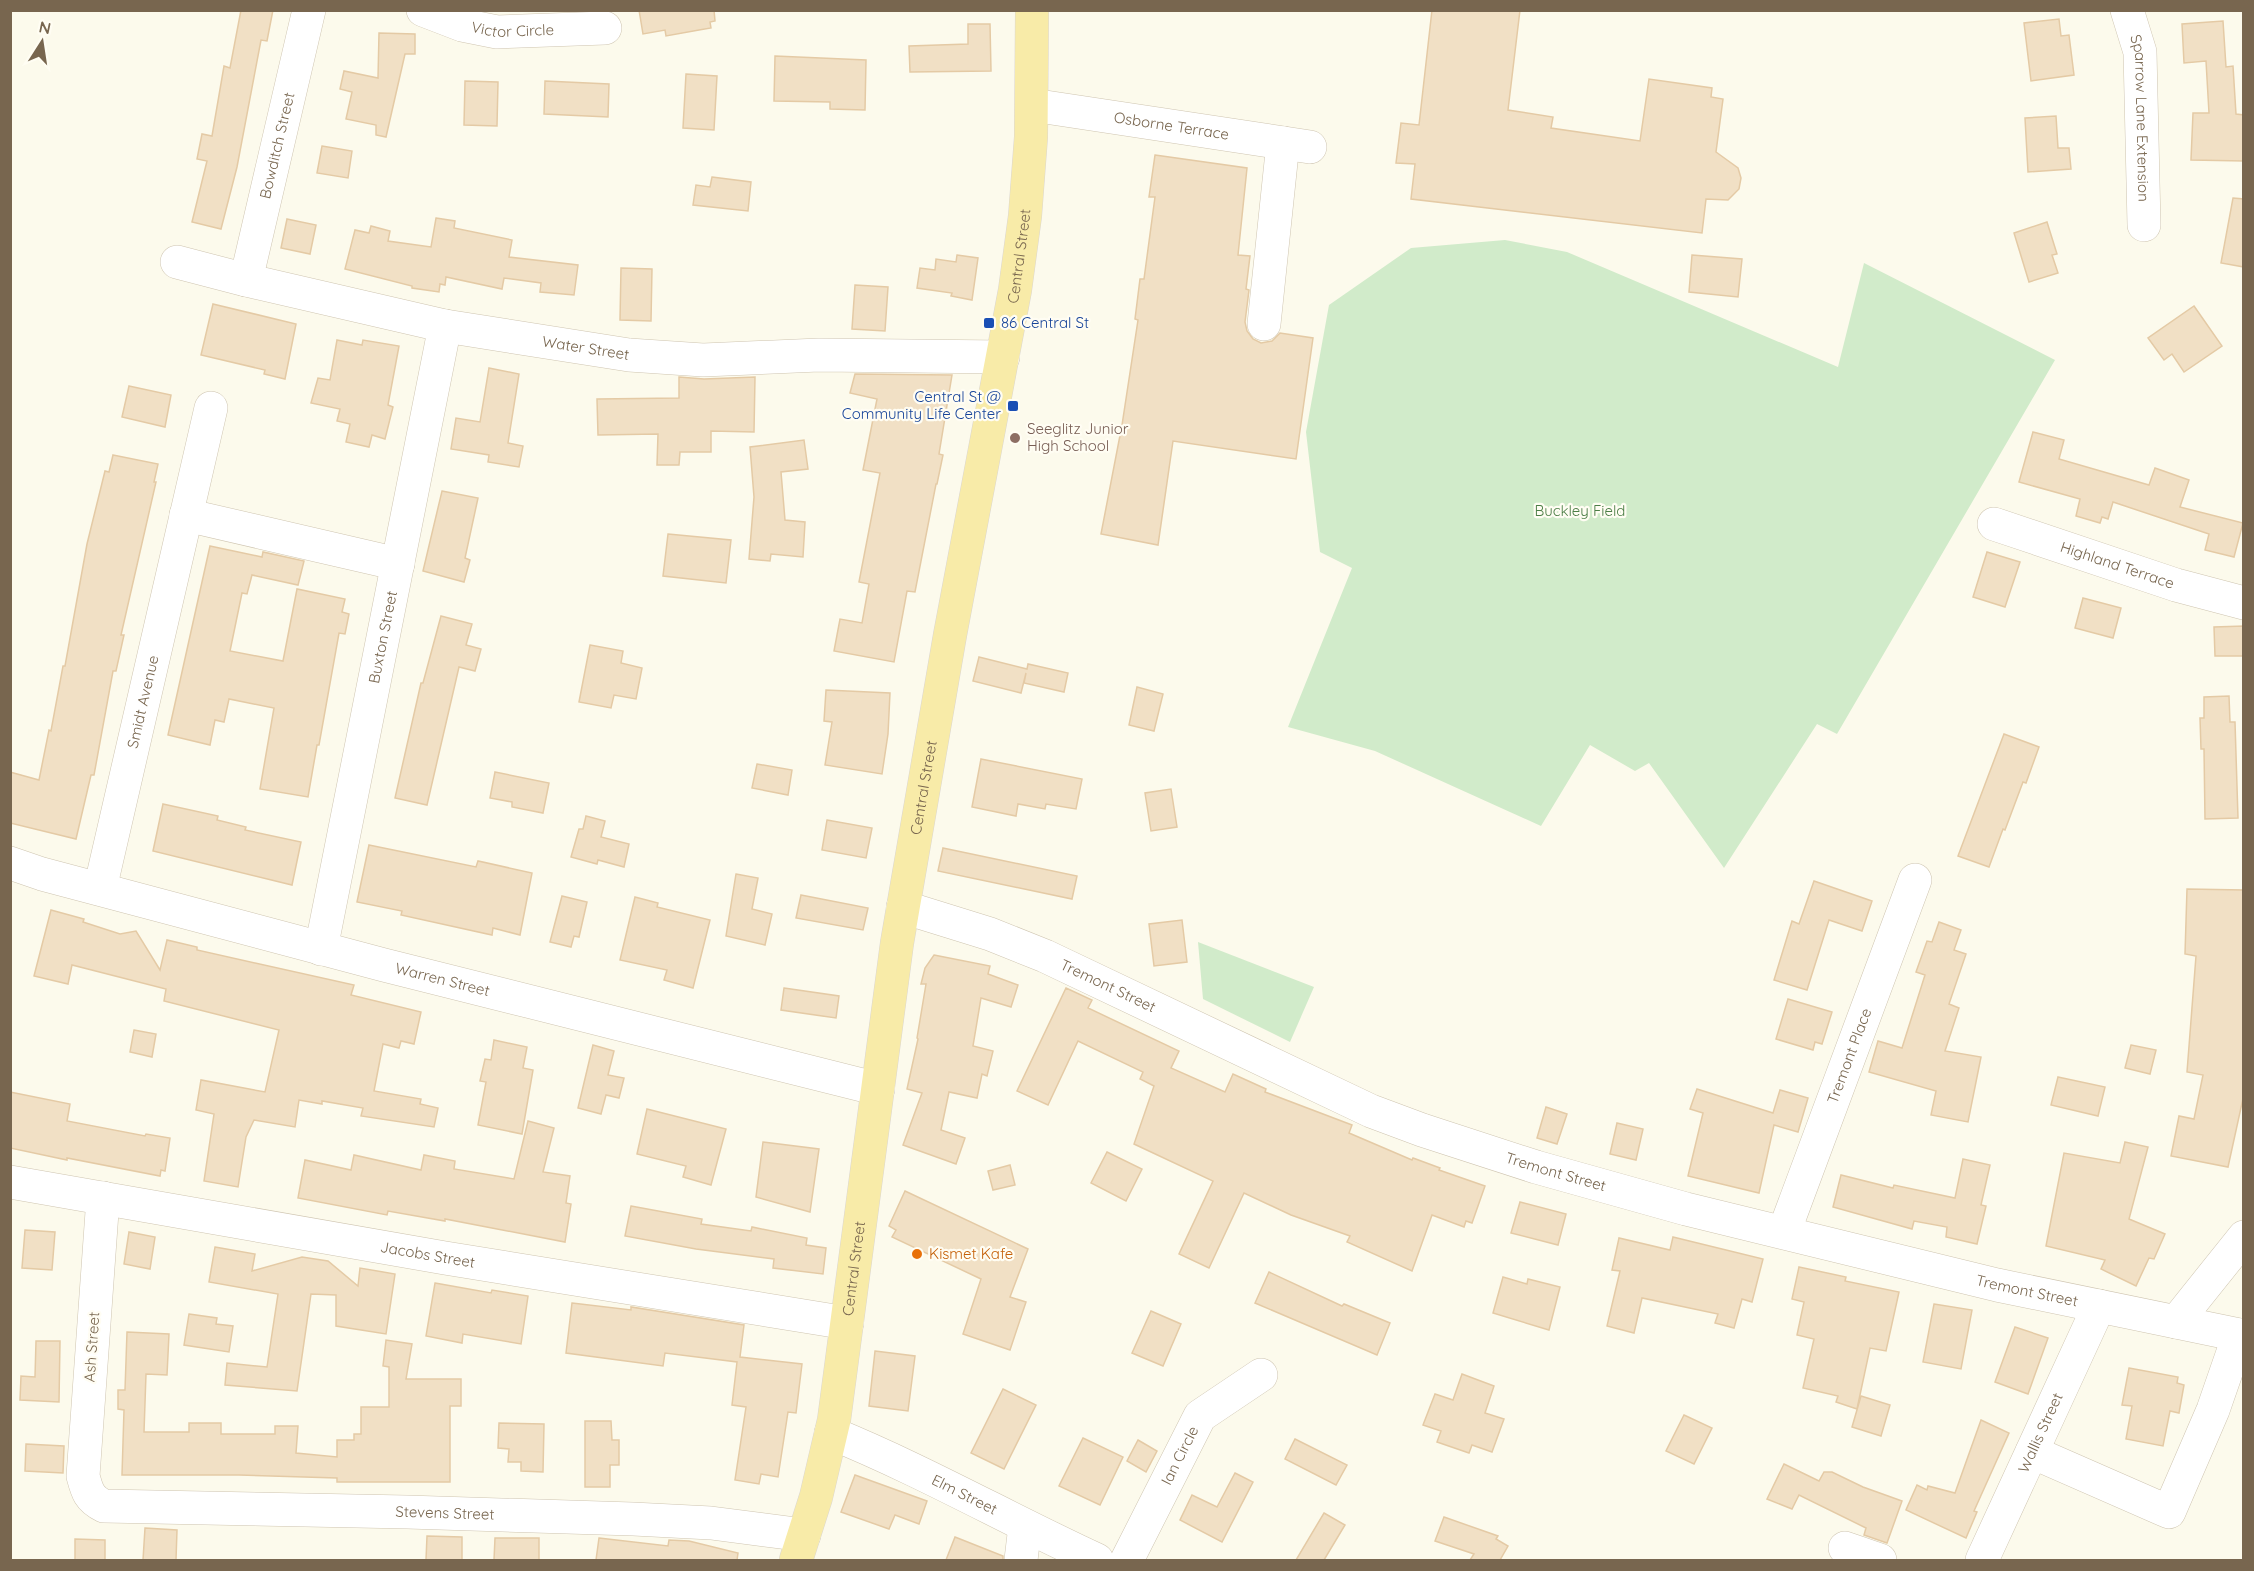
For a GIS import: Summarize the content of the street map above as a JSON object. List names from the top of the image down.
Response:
{
  "streets": {
    "main road": ["Central Street"],
    "street": [
      "Victor Circle",
      "Sparrow Lane Extension",
      "Osborne Terrace",
      "Bowditch Street",
      "Water Street",
      "Highland Terrace",
      "Buxton Street",
      "Smidt Avenue",
      "Warren Street",
      "Tremont Street",
      "Tremont Place",
      "Jacobs Street",
      "Ash Street",
      "Wallis Street",
      "Ian Circle",
      "Elm Street",
      "Stevens Street"
    ]
  },
  "crossings": [
    ["Osborne Terrace", "Central Street"],
    ["Bowditch Street", "Water Street"],
    ["Central Street", "Water Street"],
    ["Central Street", "Warren Street"],
    ["Central Street", "Tremont Street"],
    ["Central Street", "Jacobs Street"],
    ["Central Street", "Elm Street"],
    ["Central Street", "Stevens Street"],
    ["Water Street", "Buxton Street"],
    ["Buxton Street", "Warren Street"],
    ["Smidt Avenue", "Warren Street"],
    ["Tremont Street", "Tremont Place"],
    ["Tremont Street", "Wallis Street"],
    ["Jacobs Street", "Ash Street"],
    ["Ash Street", "Stevens Street"]
  ],
  "parks": ["Buckley Field"],
  "places": {
    "transit": ["86 Central St", "Central St @ Community Life Center"],
    "other": ["Seeglitz Junior High School", "Kismet Kafe"]
  },
  "north": "top"
}
